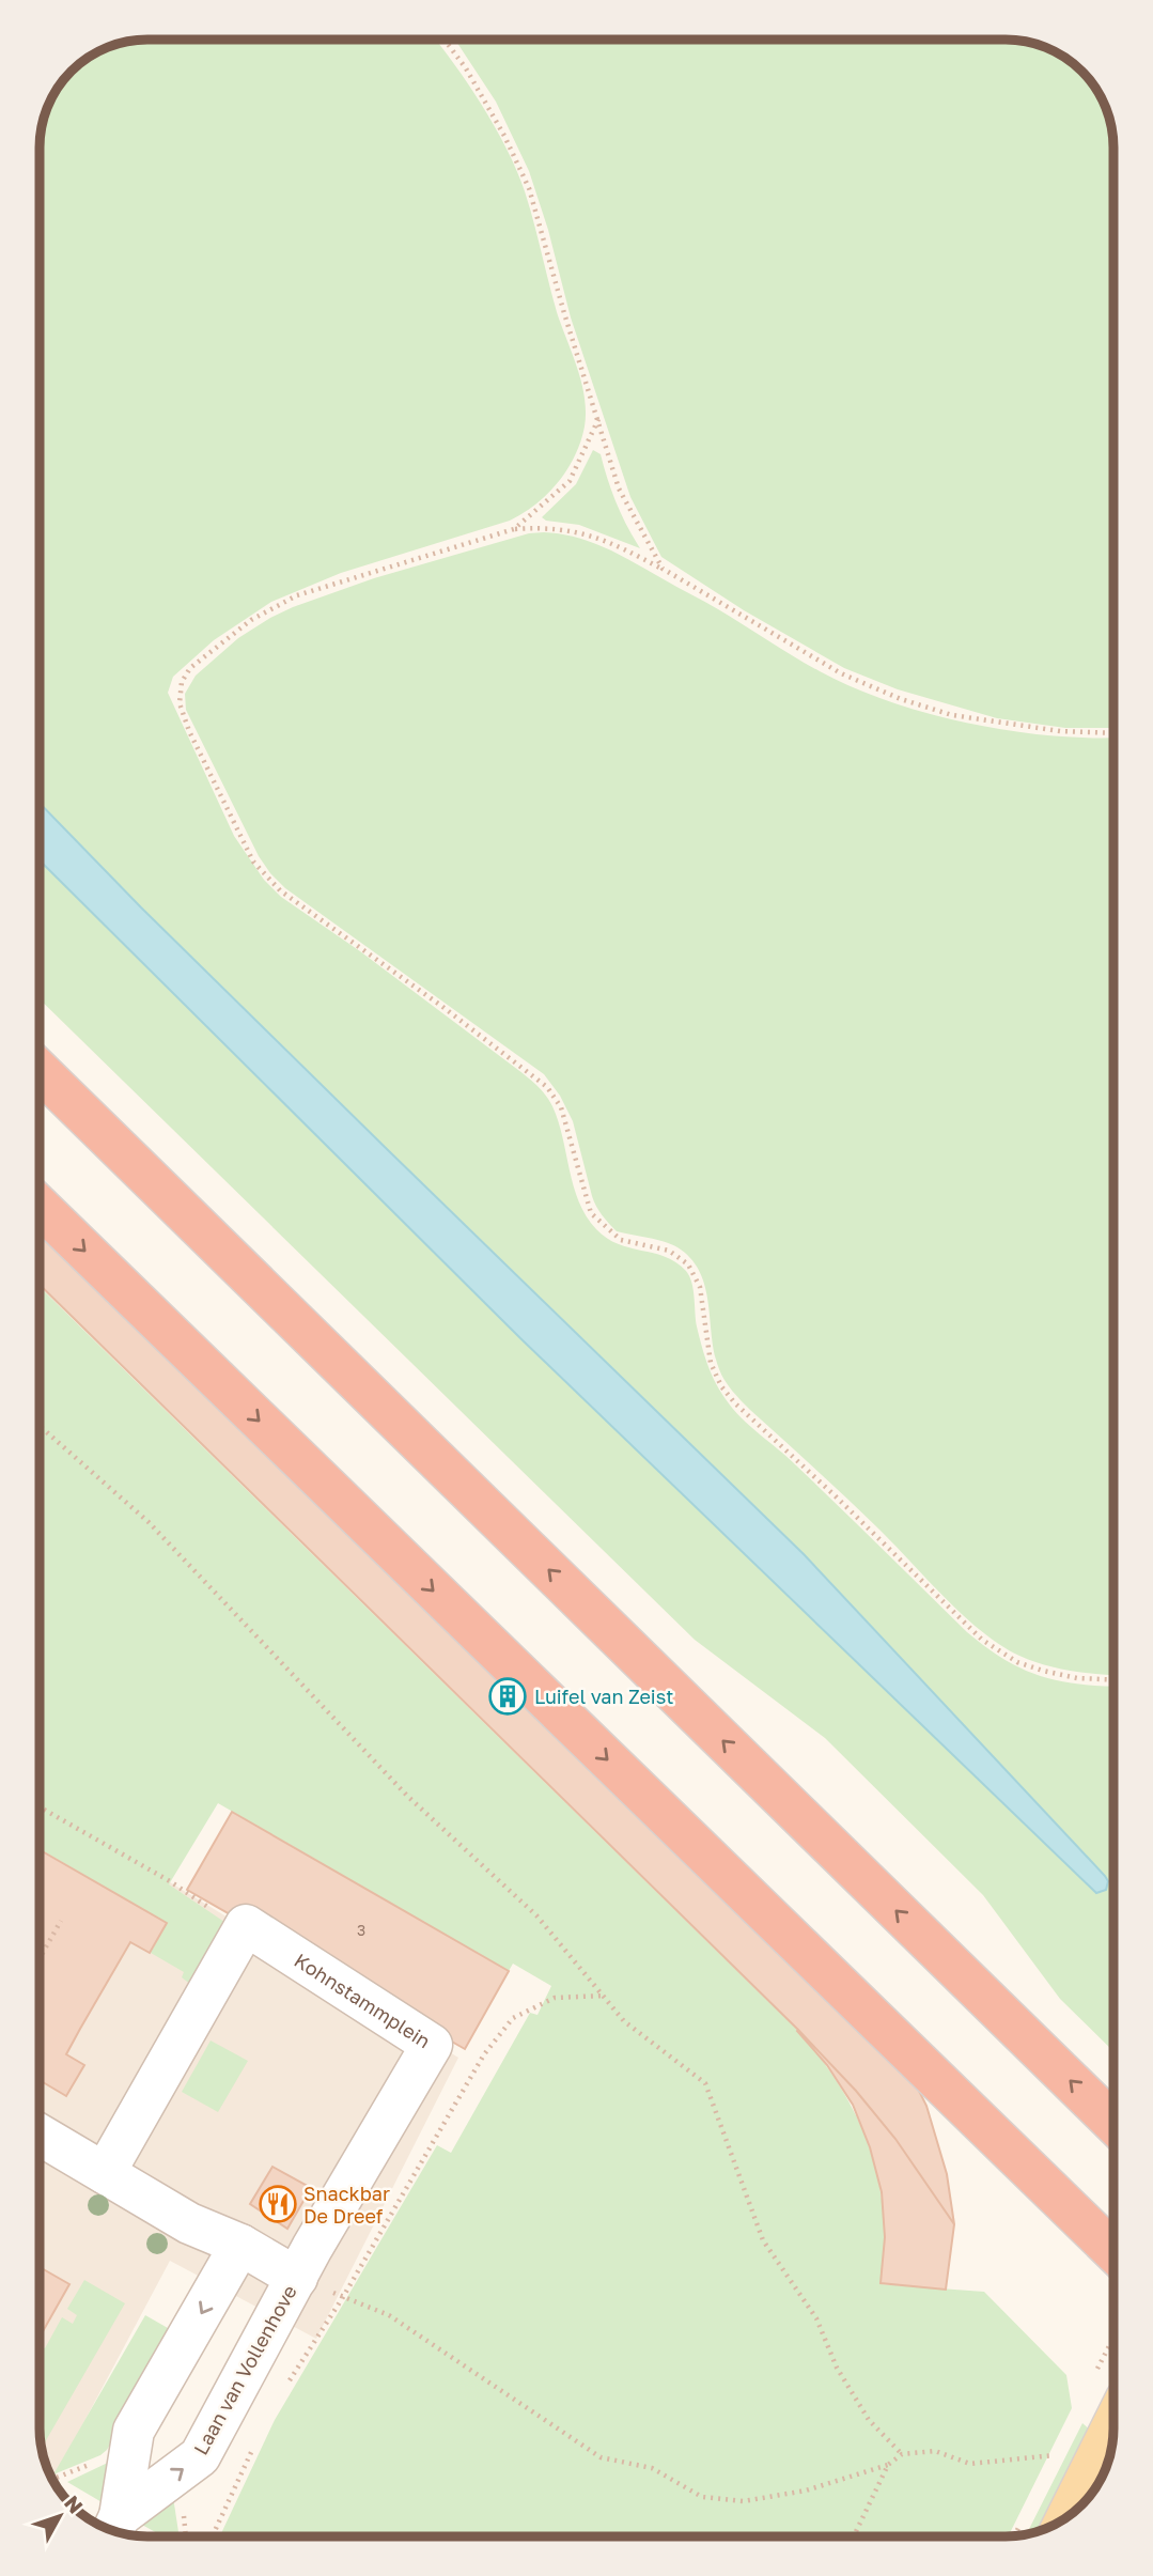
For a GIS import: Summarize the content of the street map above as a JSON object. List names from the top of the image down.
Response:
{
  "streets": {
    "street": ["Kohnstammplein", "Laan van Vollenhove"]
  },
  "crossings": [
    ["Kohnstammplein", "Laan van Vollenhove"]
  ],
  "places": {
    "building": ["Luifel van Zeist"],
    "restaurant": ["Snackbar De Dreef"]
  },
  "house_numbers": ["3"],
  "north": "top right"
}
